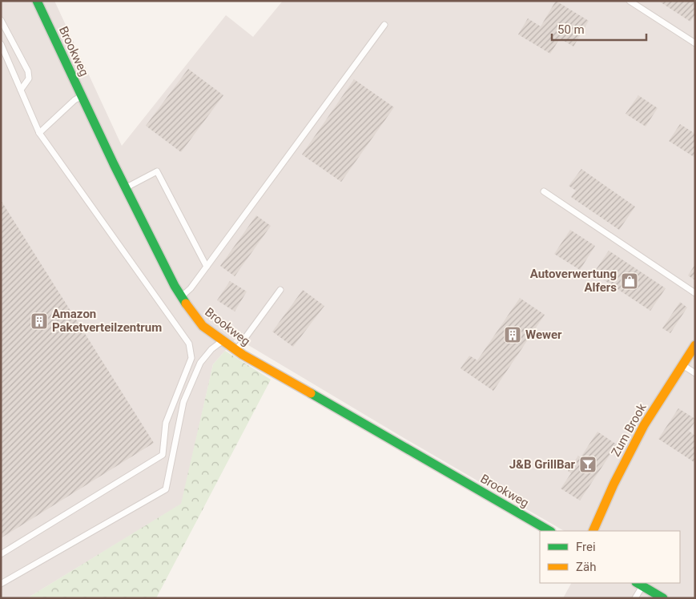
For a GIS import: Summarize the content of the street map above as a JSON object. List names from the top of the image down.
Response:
{
  "streets": {
    "street": ["Brookweg", "Zum Brook"]
  },
  "places": {
    "shop": ["Autoverwertung Alfers"],
    "building": ["Amazon Paketverteilzentrum", "Wewer"],
    "bar": ["J&B GrillBar"]
  },
  "legend": ["Frei", "Zäh"],
  "scale_bar": "50 m"
}
